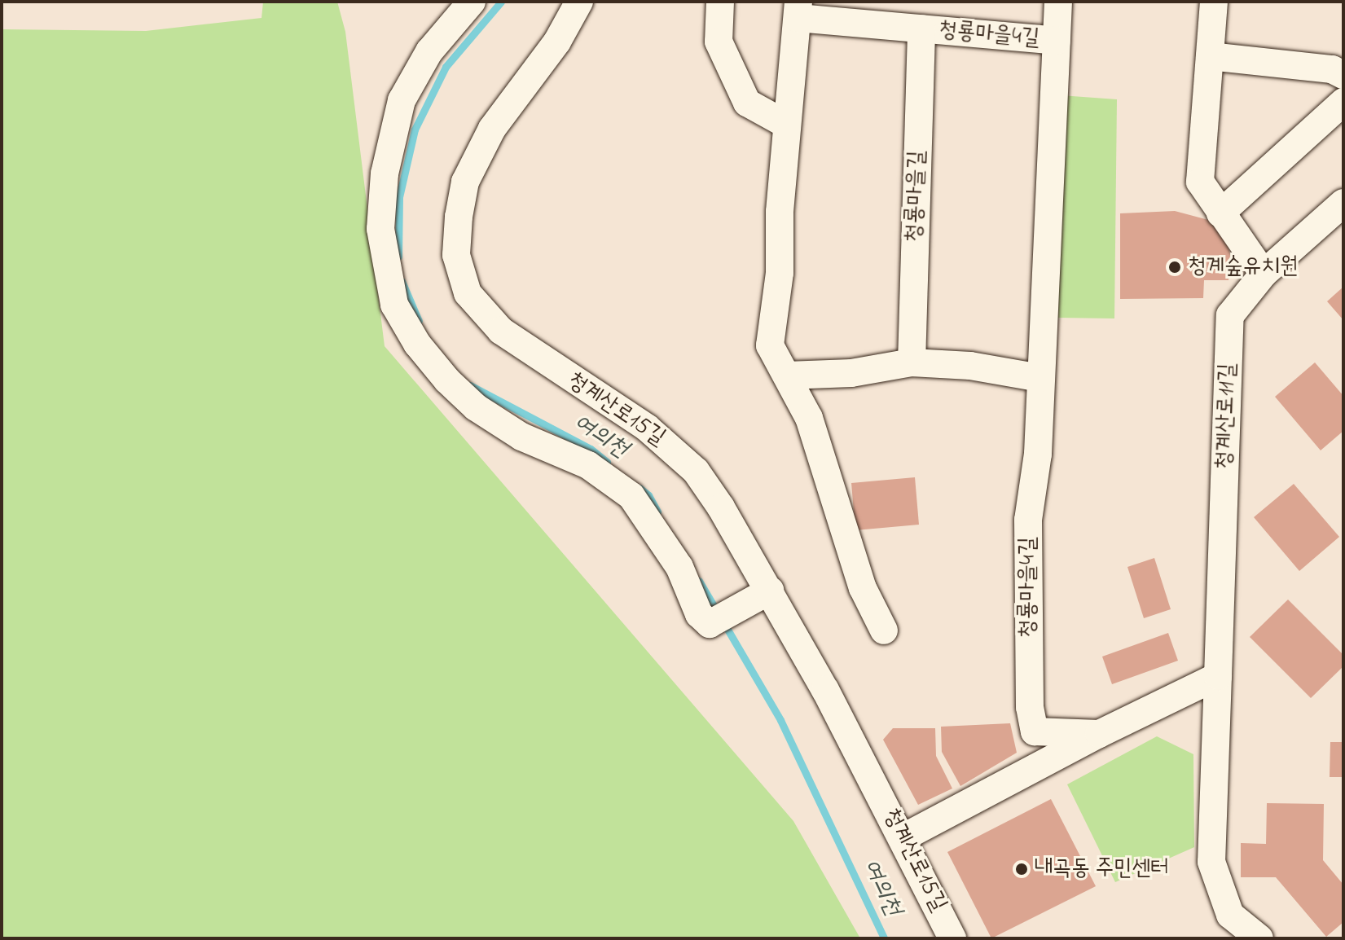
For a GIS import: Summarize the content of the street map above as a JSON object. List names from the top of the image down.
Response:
{
  "streets": {
    "street": [
      "청룡마을4길",
      "청룡마을길",
      "청계산로15길",
      "청계산로11길"
    ]
  },
  "crossings": [
    ["청룡마을4길", "청룡마을길"]
  ],
  "water": ["여의천"],
  "places": ["청계숲유치원", "내곡동 주민센터"]
}
